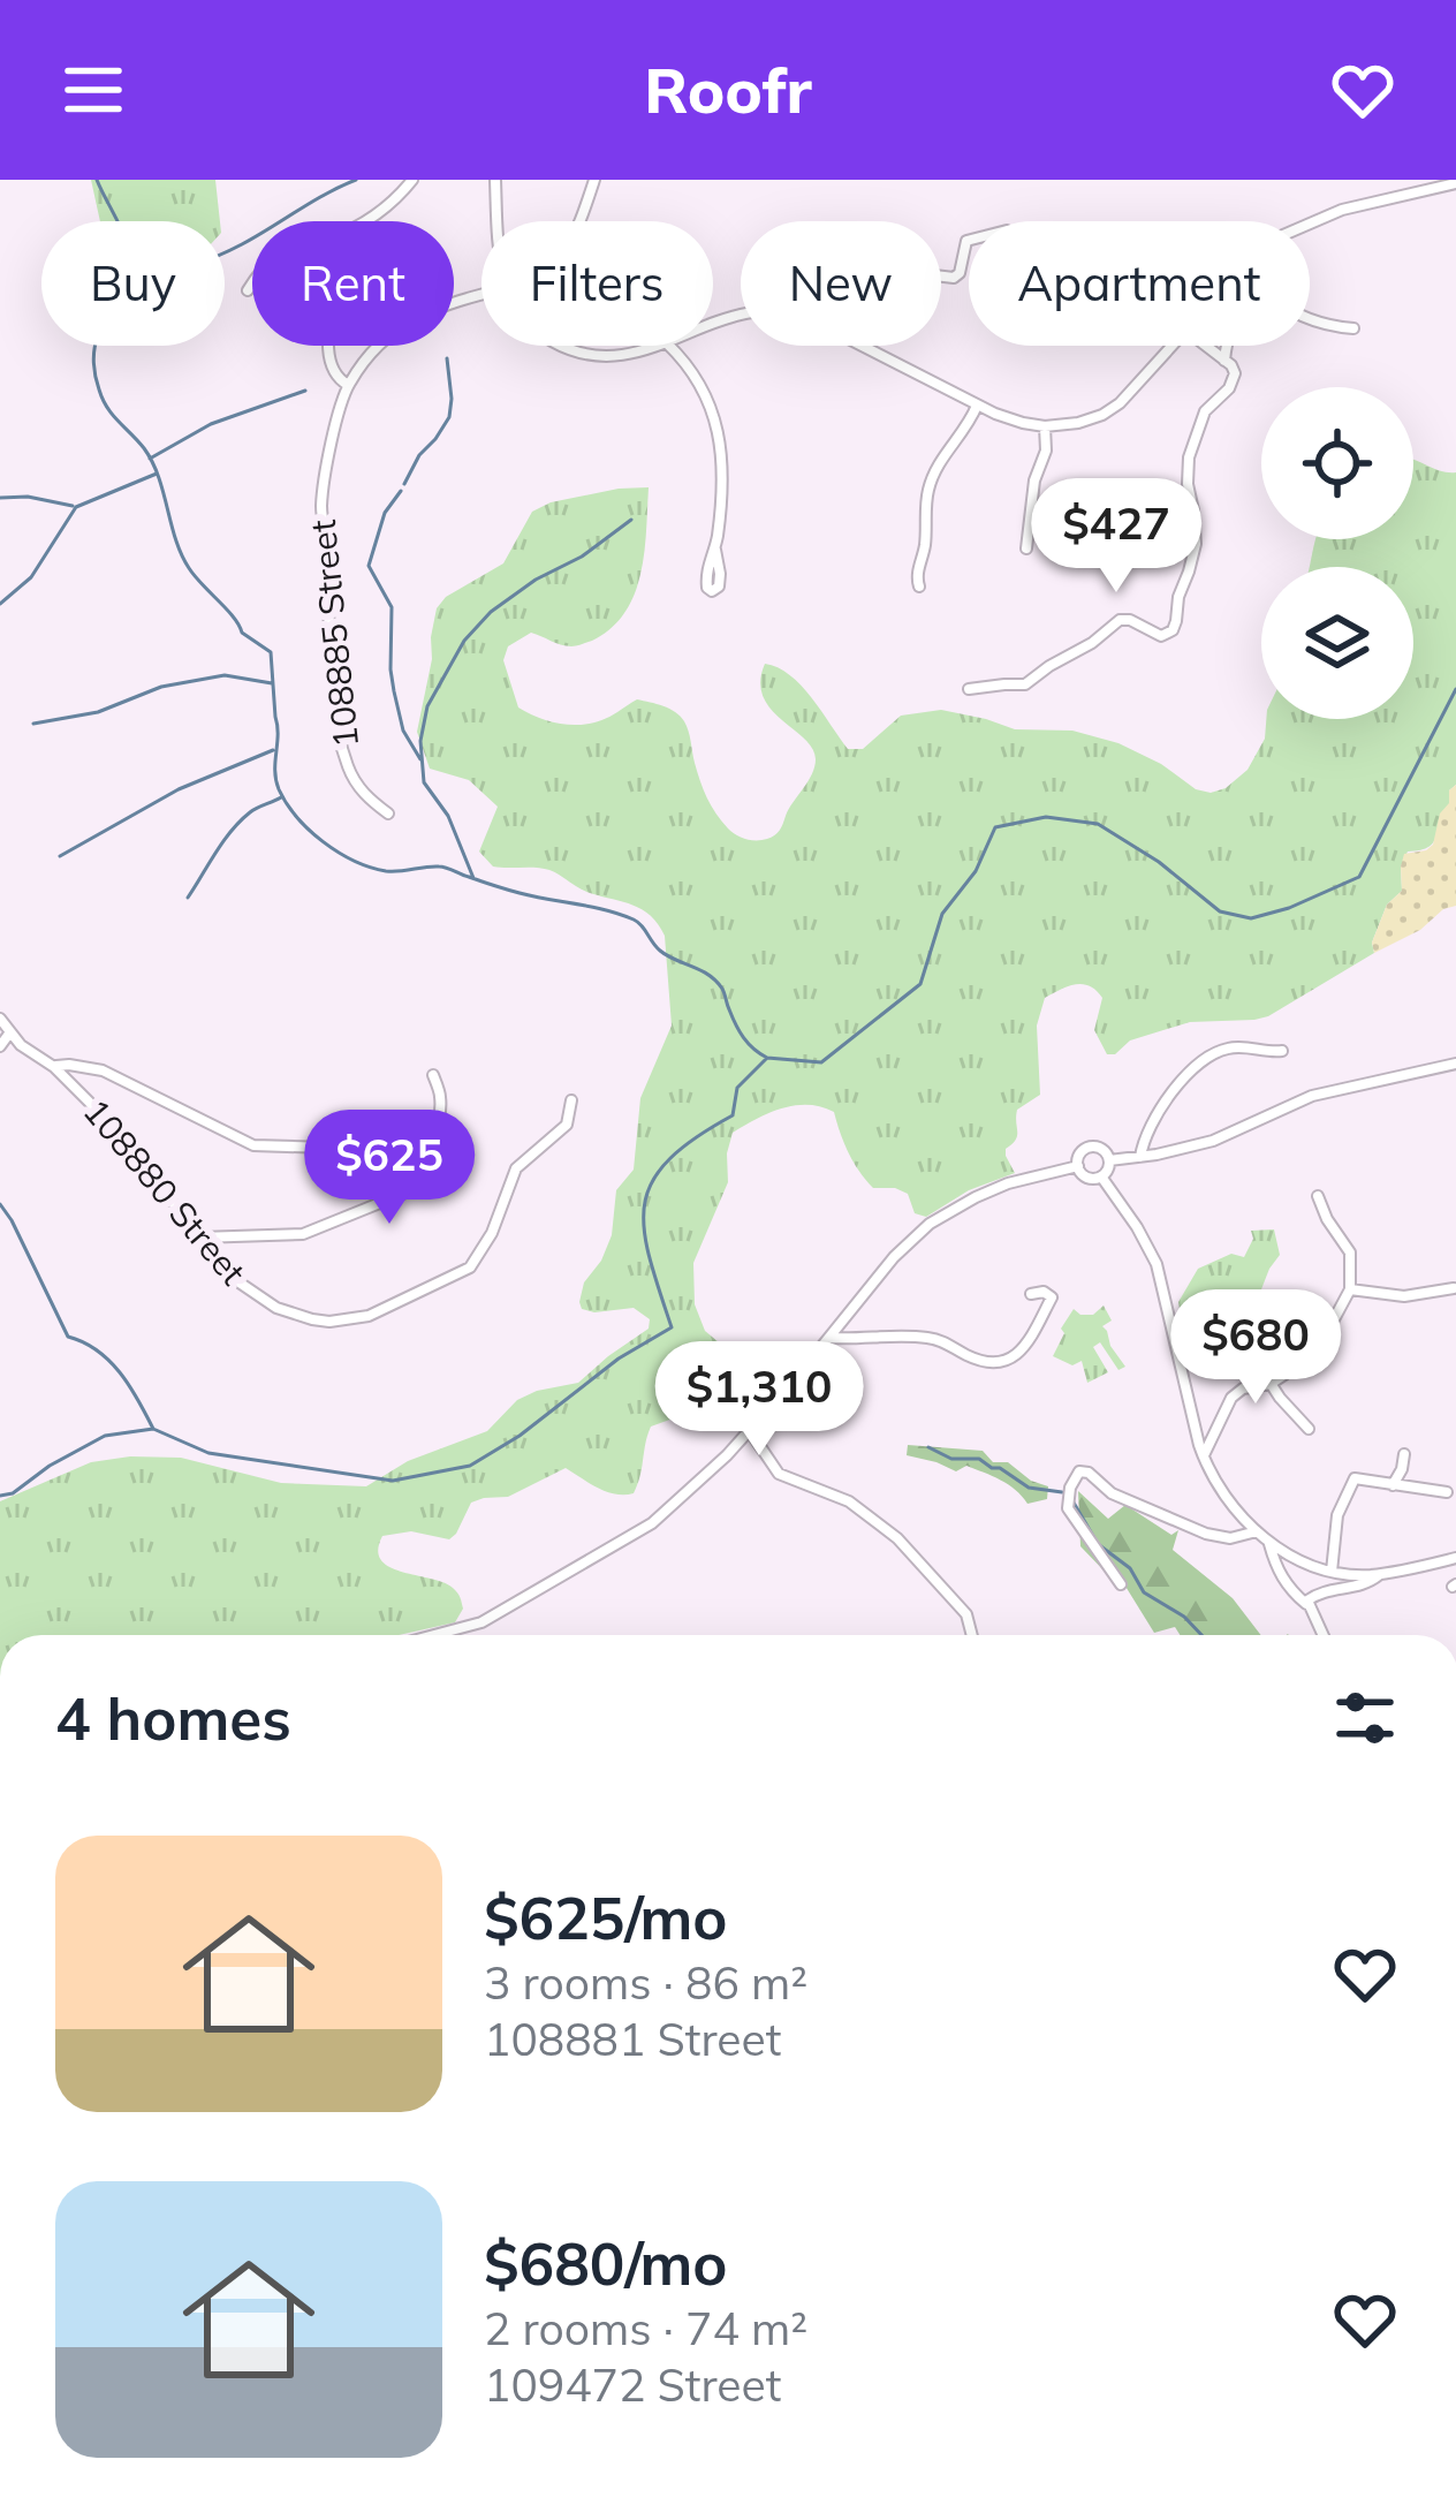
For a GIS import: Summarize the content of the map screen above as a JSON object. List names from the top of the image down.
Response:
{
  "streets": {
    "street": ["108885 Street", "108880 Street"]
  },
  "page": {
    "header": "Roofr",
    "chip": [
      "Buy",
      "Rent",
      "Filters",
      "New",
      "Apartment"
    ],
    "price": [
      "$427",
      "$625",
      "$680",
      "$1,310"
    ],
    "heading": "4 homes",
    "list": [
      {
        "name": "$625/mo",
        "note": "3 rooms · 86 m² · 108881 Street"
      },
      {
        "name": "$680/mo",
        "note": "2 rooms · 74 m² · 109472 Street"
      }
    ]
  }
}
